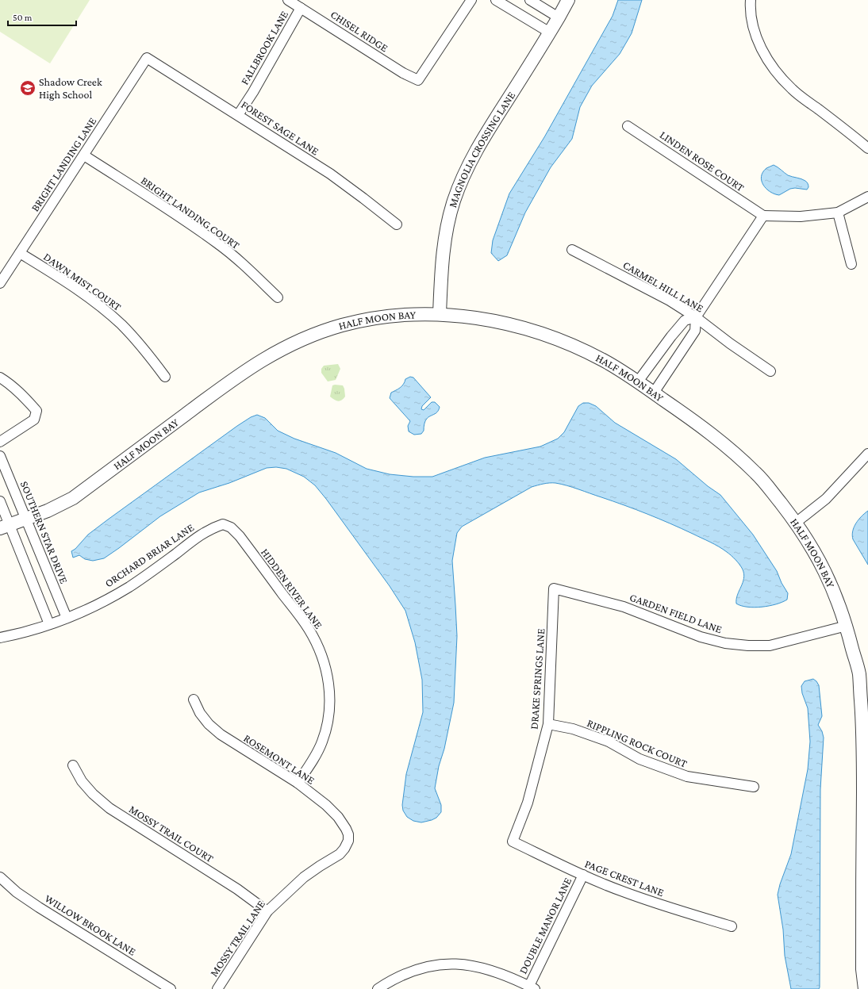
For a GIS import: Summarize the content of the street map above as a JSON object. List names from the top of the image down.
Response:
{
  "streets": {
    "street": [
      "CHISEL RIDGE",
      "FALLBROOK LANE",
      "FOREST SAGE LANE",
      "MAGNOLIA CROSSING LANE",
      "LINDEN ROSE COURT",
      "BRIGHT LANDING LANE",
      "BRIGHT LANDING COURT",
      "DAWN MIST COURT",
      "CARMEL HILL LANE",
      "HALF MOON BAY",
      "SOUTHERN STAR DRIVE",
      "ORCHARD BRIAR LANE",
      "HIDDEN RIVER LANE",
      "GARDEN FIELD LANE",
      "DRAKE SPRINGS LANE",
      "RIPPLING ROCK COURT",
      "ROSEMONT LANE",
      "MOSSY TRAIL COURT",
      "PAGE CREST LANE",
      "WILLOW BROOK LANE",
      "DOUBLE MANOR LANE",
      "MOSSY TRAIL LANE"
    ]
  },
  "crossings": [
    ["CHISEL RIDGE", "FALLBROOK LANE"],
    ["FALLBROOK LANE", "FOREST SAGE LANE"],
    ["FOREST SAGE LANE", "BRIGHT LANDING LANE"],
    ["MAGNOLIA CROSSING LANE", "HALF MOON BAY"],
    ["BRIGHT LANDING LANE", "BRIGHT LANDING COURT"],
    ["BRIGHT LANDING LANE", "DAWN MIST COURT"],
    ["HALF MOON BAY", "SOUTHERN STAR DRIVE"],
    ["HALF MOON BAY", "GARDEN FIELD LANE"],
    ["SOUTHERN STAR DRIVE", "ORCHARD BRIAR LANE"],
    ["ORCHARD BRIAR LANE", "HIDDEN RIVER LANE"],
    ["HIDDEN RIVER LANE", "ROSEMONT LANE"],
    ["GARDEN FIELD LANE", "DRAKE SPRINGS LANE"],
    ["DRAKE SPRINGS LANE", "RIPPLING ROCK COURT"],
    ["DRAKE SPRINGS LANE", "PAGE CREST LANE"],
    ["ROSEMONT LANE", "MOSSY TRAIL LANE"],
    ["MOSSY TRAIL COURT", "MOSSY TRAIL LANE"],
    ["PAGE CREST LANE", "DOUBLE MANOR LANE"]
  ],
  "places": {
    "school or university": ["Shadow Creek High School"]
  },
  "scale_bar": "50 m"
}
